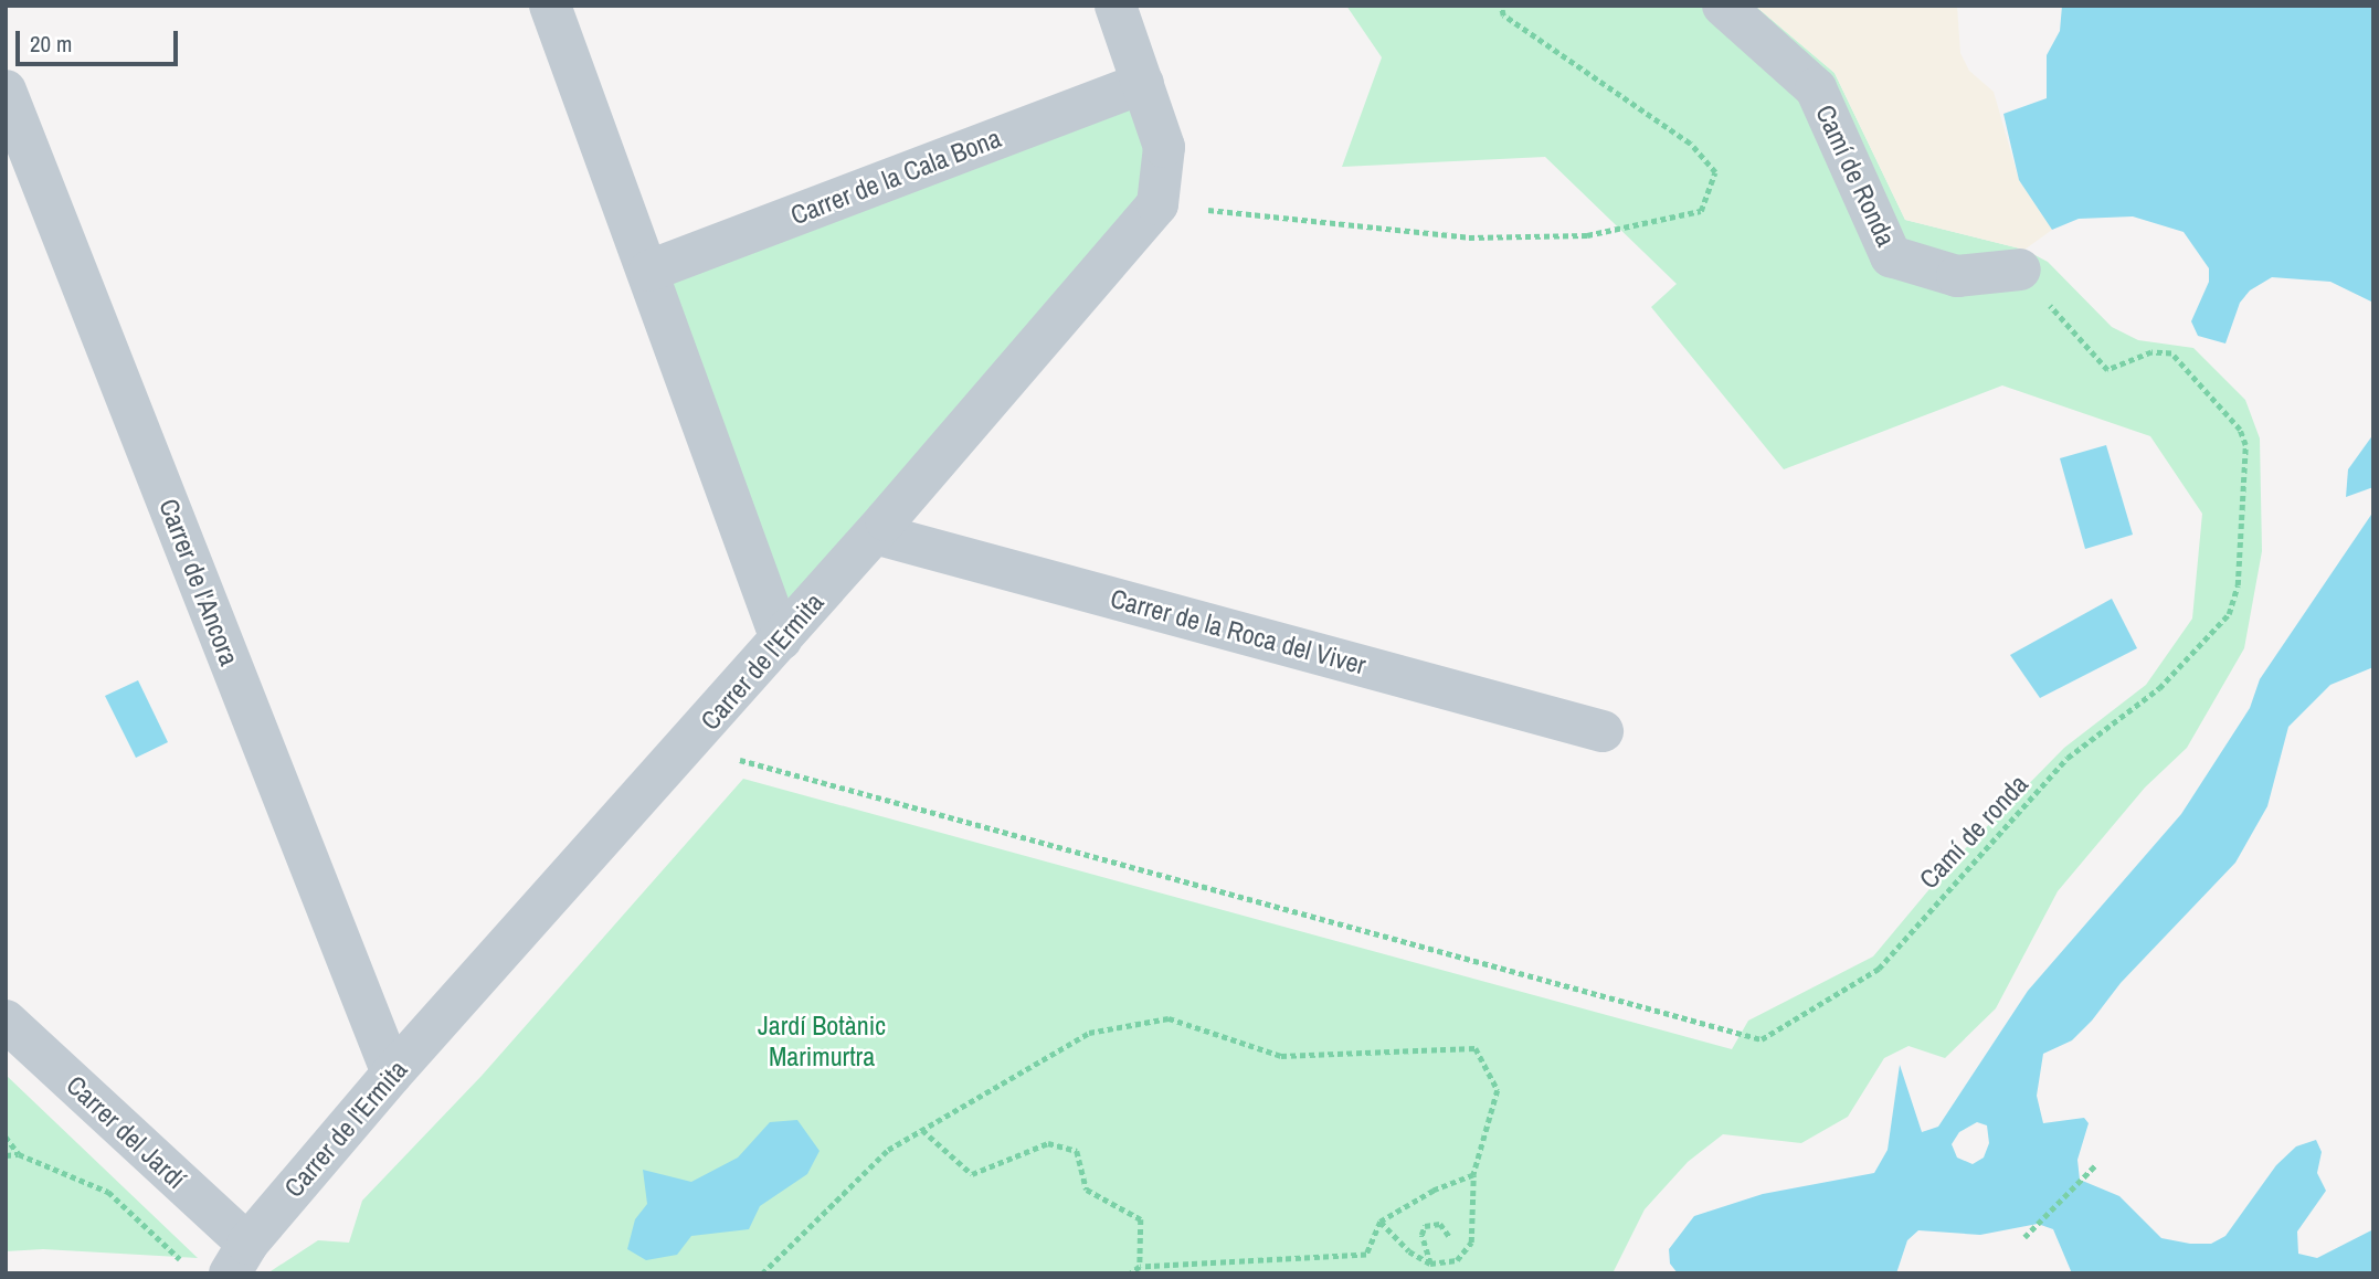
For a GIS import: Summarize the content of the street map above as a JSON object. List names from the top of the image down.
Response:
{
  "streets": {
    "street": [
      "Camí de Ronda",
      "Carrer de la Cala Bona",
      "Carrer de l'Ancora",
      "Carrer de la Roca del Viver",
      "Carrer de l'Ermita",
      "Carrer del Jardí"
    ],
    "path": ["Camí de ronda"]
  },
  "crossings": [
    ["Camí de Ronda", "Camí de ronda"],
    ["Carrer de la Cala Bona", "Carrer de l'Ermita"],
    ["Carrer de l'Ancora", "Carrer de l'Ermita"],
    ["Carrer de la Roca del Viver", "Carrer de l'Ermita"],
    ["Carrer de l'Ermita", "Carrer del Jardí"]
  ],
  "parks": ["Jardí Botànic Marimurtra"],
  "scale_bar": "20 m"
}
